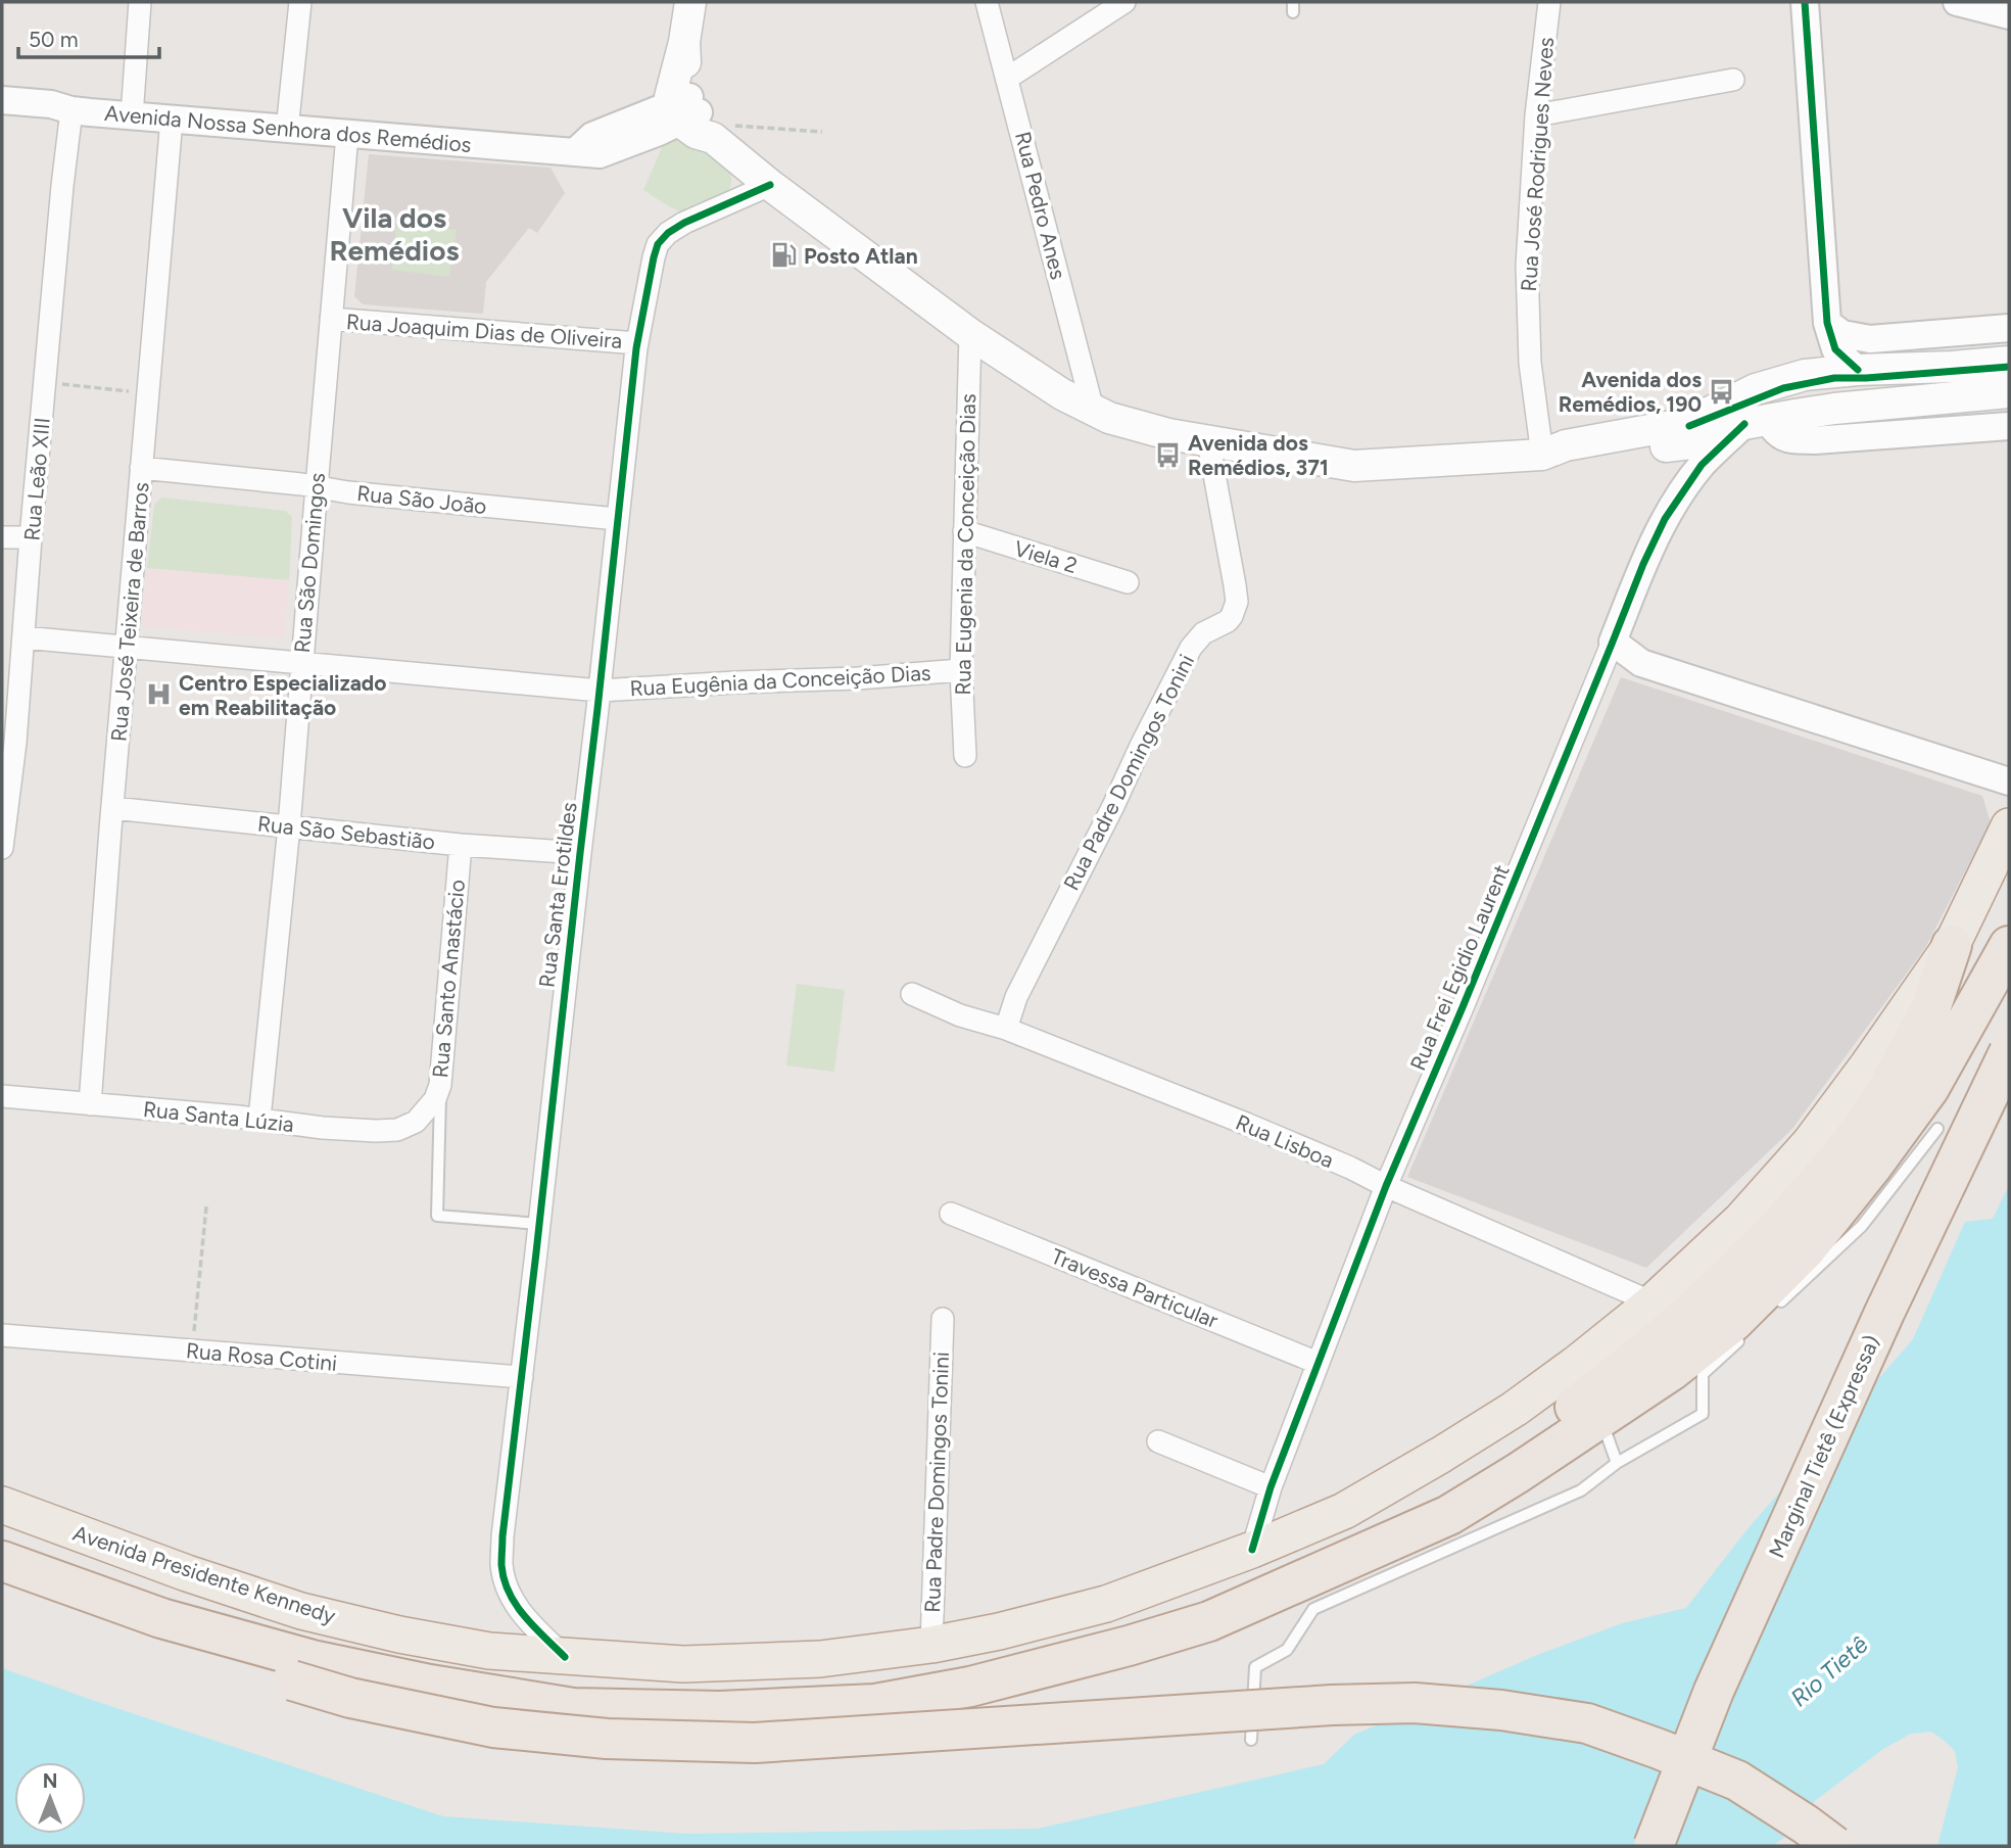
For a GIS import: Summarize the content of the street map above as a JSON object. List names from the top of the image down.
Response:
{
  "streets": {
    "highway": ["Marginal Tietê (Expressa)", "Avenida Presidente Kennedy"],
    "street": [
      "Avenida Nossa Senhora dos Remédios",
      "Rua José Rodrigues Neves",
      "Rua Pedro Anes",
      "Rua Joaquim Dias de Oliveira",
      "Rua Leão XIII",
      "Rua São João",
      "Rua Eugenia da Conceição Dias",
      "Viela 2",
      "Rua São Domingos",
      "Rua José Teixeira de Barros",
      "Rua Eugênia da Conceição Dias",
      "Rua Padre Domingos Tonini",
      "Rua São Sebastião",
      "Rua Santa Erotildes",
      "Rua Frei Egidio Laurent",
      "Rua Santo Anastácio",
      "Rua Santa Lúzia",
      "Rua Lisboa",
      "Travessa Particular",
      "Rua Rosa Cotini"
    ]
  },
  "crossings": [
    ["Avenida Nossa Senhora dos Remédios", "Rua Leão XIII"],
    ["Avenida Nossa Senhora dos Remédios", "Rua São Domingos"],
    ["Avenida Nossa Senhora dos Remédios", "Rua José Teixeira de Barros"],
    ["Rua Joaquim Dias de Oliveira", "Rua São Domingos"],
    ["Rua Joaquim Dias de Oliveira", "Rua Santa Erotildes"],
    ["Rua Leão XIII", "Rua Eugênia da Conceição Dias"],
    ["Rua São João", "Rua São Domingos"],
    ["Rua São João", "Rua José Teixeira de Barros"],
    ["Rua São João", "Rua Santa Erotildes"],
    ["Rua Eugenia da Conceição Dias", "Viela 2"],
    ["Rua Eugenia da Conceição Dias", "Rua Eugênia da Conceição Dias"],
    ["Rua São Domingos", "Rua Eugênia da Conceição Dias"],
    ["Rua São Domingos", "Rua São Sebastião"],
    ["Rua São Domingos", "Rua Santa Lúzia"],
    ["Rua José Teixeira de Barros", "Rua Eugênia da Conceição Dias"],
    ["Rua José Teixeira de Barros", "Rua São Sebastião"],
    ["Rua José Teixeira de Barros", "Rua Santa Lúzia"],
    ["Rua Eugênia da Conceição Dias", "Rua Santa Erotildes"],
    ["Rua Padre Domingos Tonini", "Rua Lisboa"],
    ["Rua Padre Domingos Tonini", "Avenida Presidente Kennedy"],
    ["Rua São Sebastião", "Rua Santa Erotildes"],
    ["Rua São Sebastião", "Rua Santo Anastácio"],
    ["Rua Santa Erotildes", "Rua Rosa Cotini"],
    ["Rua Santa Erotildes", "Avenida Presidente Kennedy"],
    ["Rua Frei Egidio Laurent", "Rua Lisboa"],
    ["Rua Frei Egidio Laurent", "Travessa Particular"],
    ["Rua Frei Egidio Laurent", "Avenida Presidente Kennedy"],
    ["Rua Santo Anastácio", "Rua Santa Lúzia"],
    ["Rua Lisboa", "Avenida Presidente Kennedy"]
  ],
  "districts": ["Vila dos Remédios"],
  "water": ["Rio Tietê"],
  "places": {
    "fuel station": ["Posto Atlan"],
    "bus stop": ["Avenida dos Remédios, 190", "Avenida dos Remédios, 371"],
    "hospital": ["Centro Especializado em Reabilitação"]
  },
  "scale_bar": "50 m",
  "north": "top"
}
